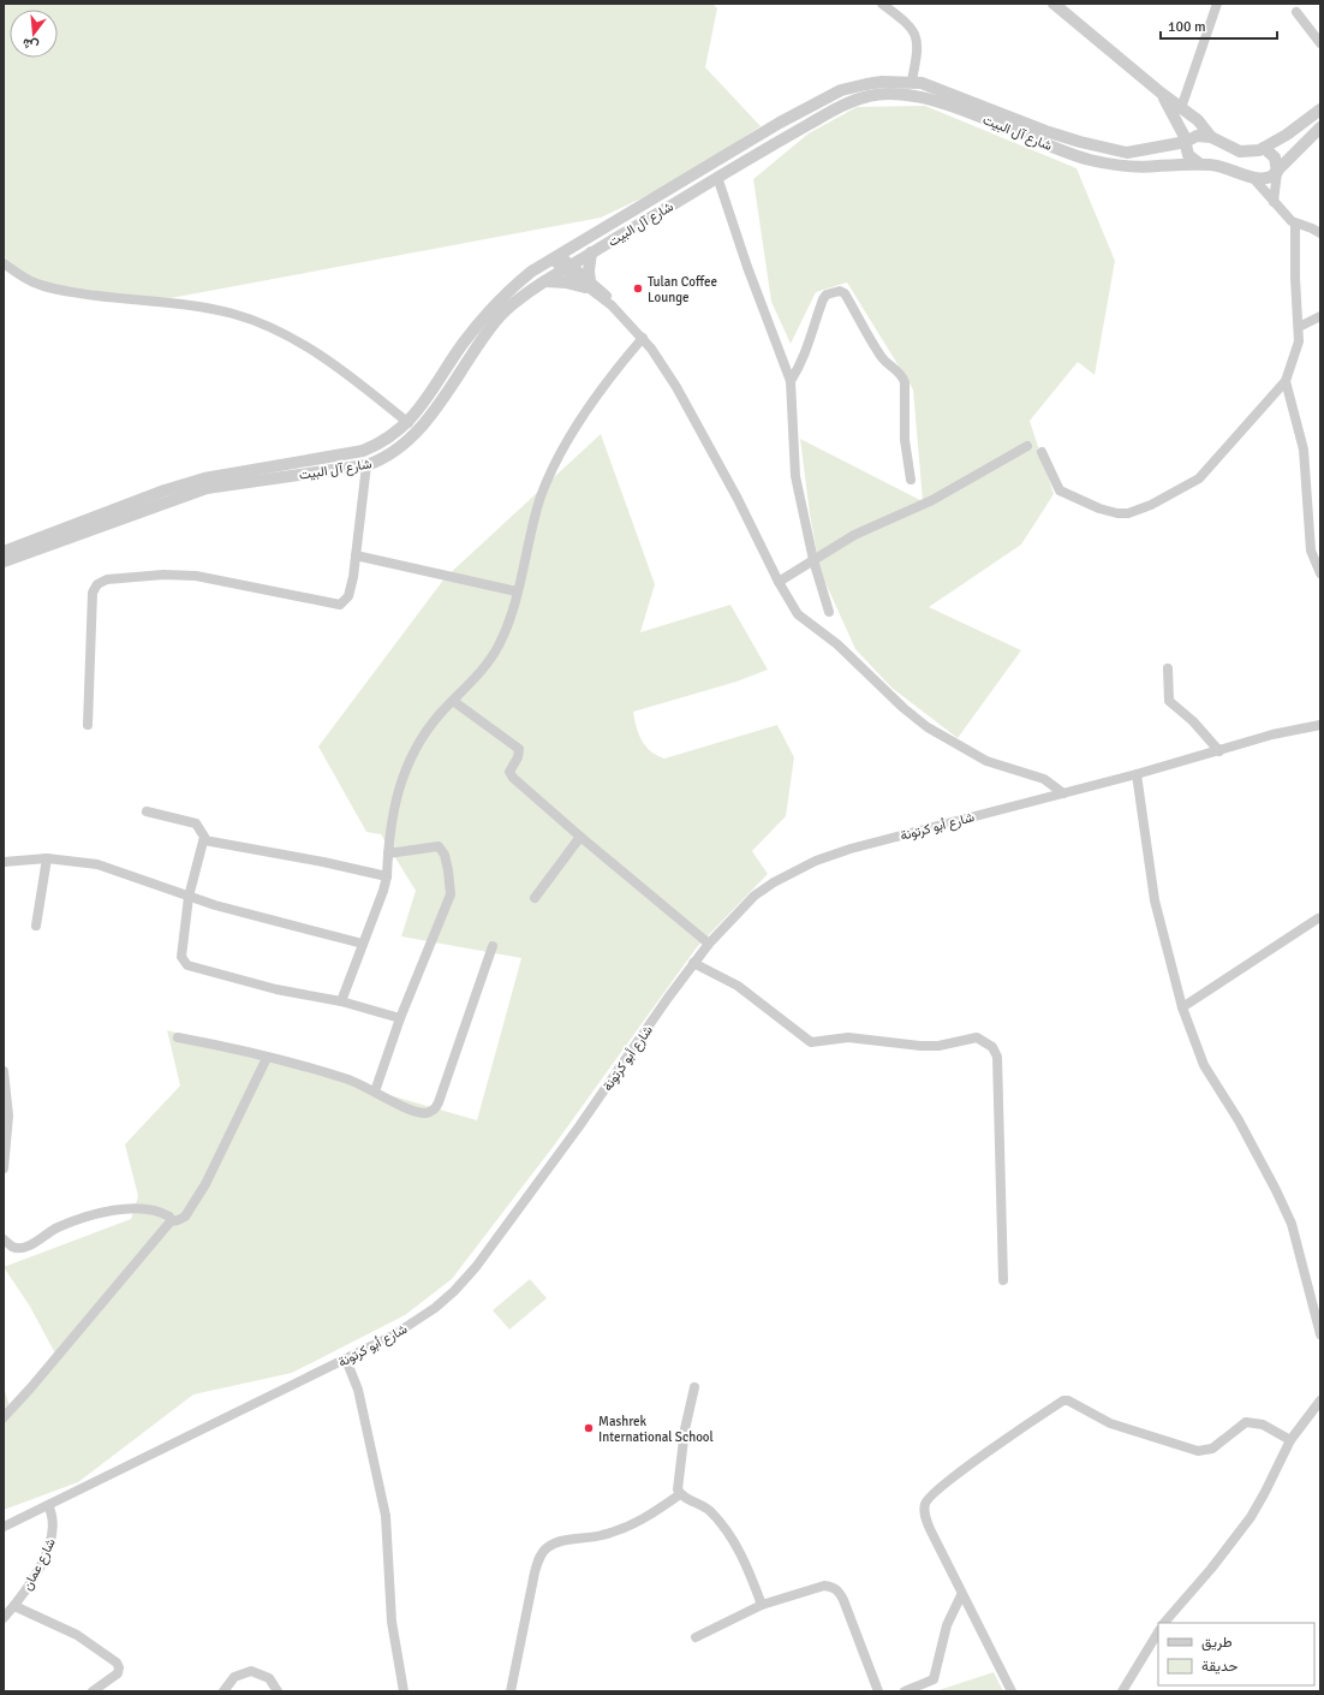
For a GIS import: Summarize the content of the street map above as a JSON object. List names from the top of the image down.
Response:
{
  "streets": {
    "street": ["شارع آل البيت", "شارع أبو كرتونة", "شارع عمان"]
  },
  "crossings": [
    ["شارع أبو كرتونة", "شارع عمان"]
  ],
  "places": ["Tulan Coffee Lounge", "Mashrek International School"],
  "legend": ["طريق", "حديقة"],
  "scale_bar": "100 m",
  "north": "bottom"
}
